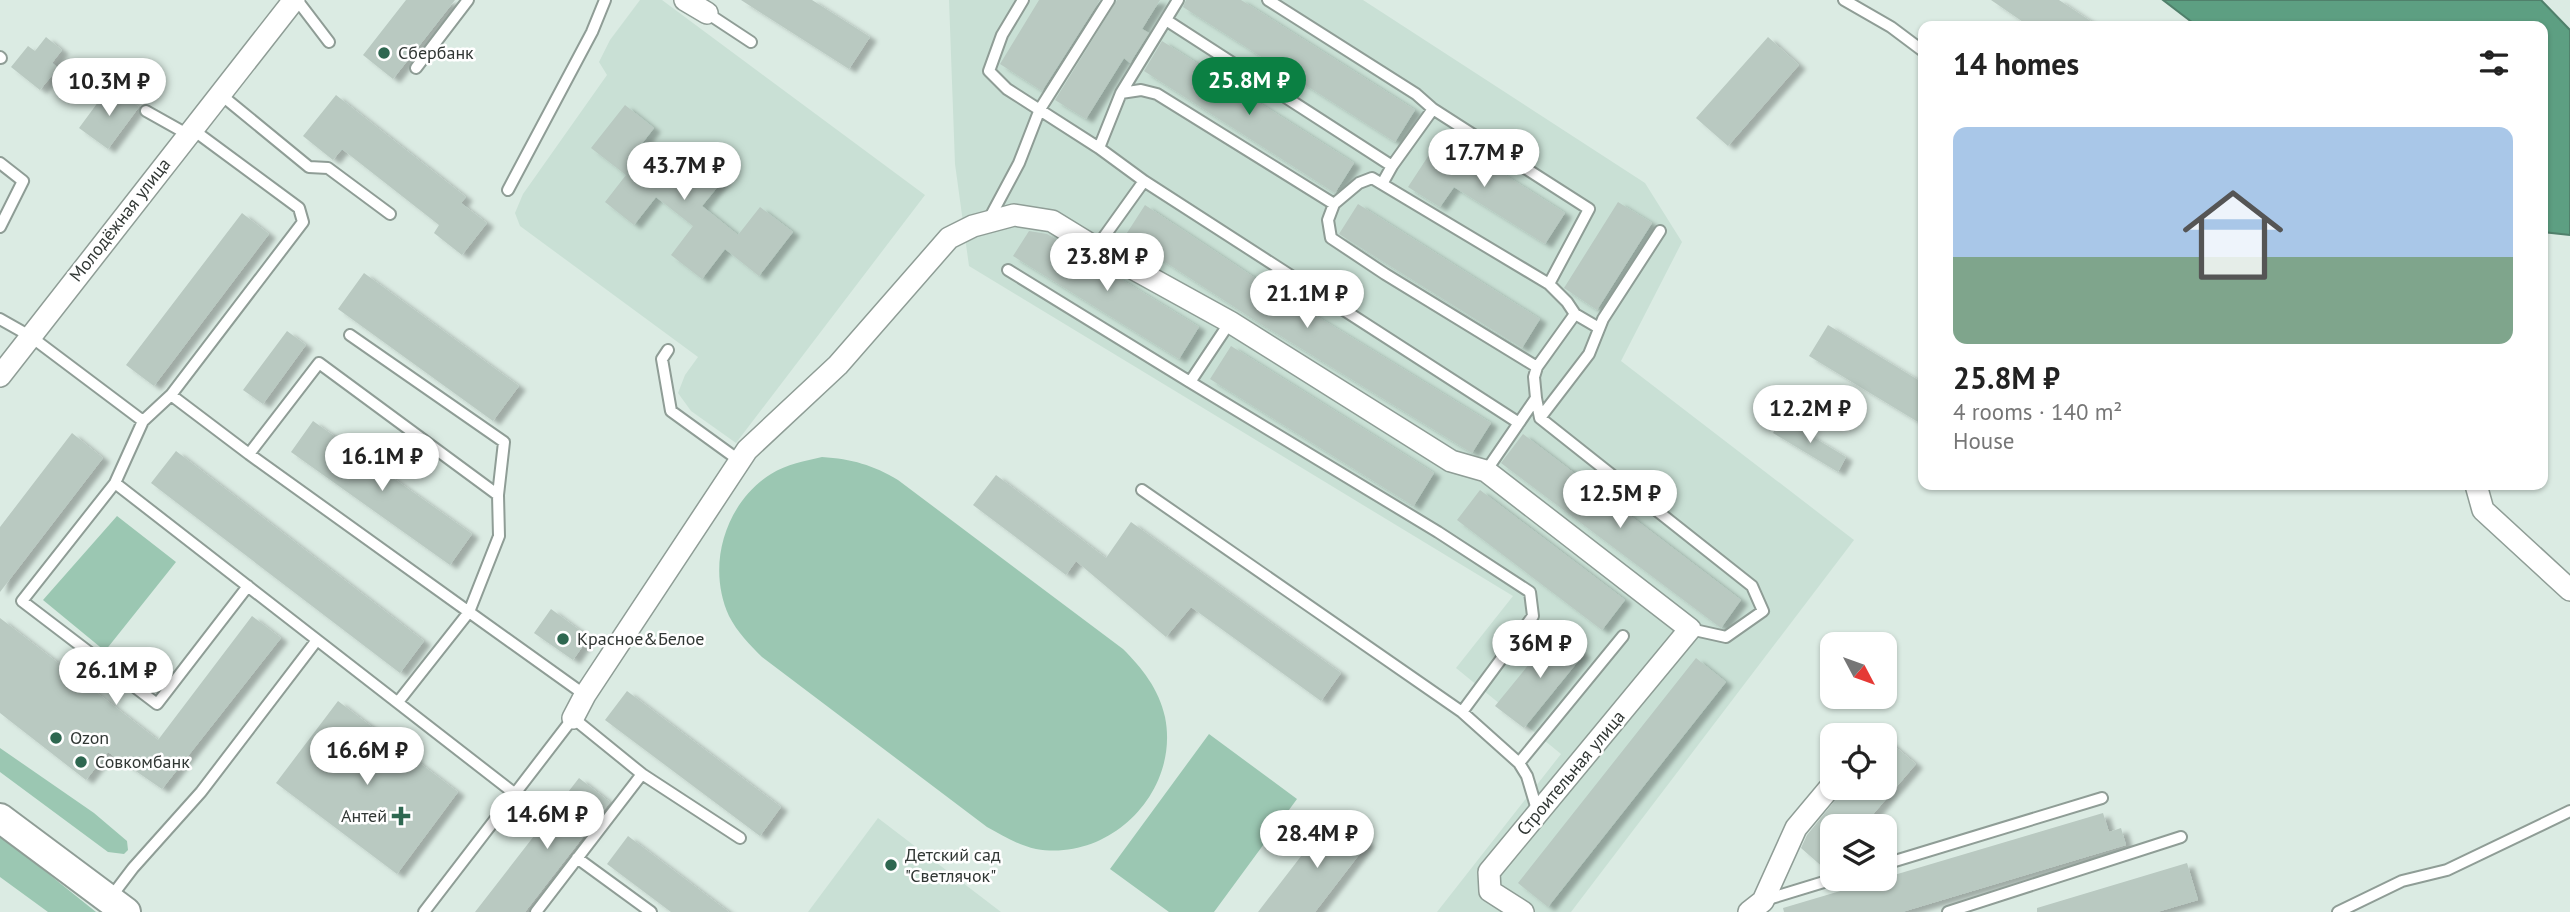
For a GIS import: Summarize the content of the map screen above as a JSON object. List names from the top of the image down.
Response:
{
  "streets": {
    "street": ["Молодёжная улица", "Строительная улица"]
  },
  "places": {
    "other": [
      "Сбербанк",
      "Красное&Белое",
      "Ozon",
      "Совкомбанк",
      "Детский сад \"Светлячок\""
    ],
    "health": ["Антей"]
  },
  "north": "bottom right",
  "page": {
    "heading": "14 homes",
    "price": [
      "25.8M ₽",
      "10.3M ₽",
      "17.7M ₽",
      "43.7M ₽",
      "23.8M ₽",
      "21.1M ₽",
      "12.2M ₽",
      "16.1M ₽",
      "12.5M ₽",
      "36M ₽",
      "26.1M ₽",
      "16.6M ₽",
      "14.6M ₽",
      "28.4M ₽"
    ],
    "list": [
      {
        "name": "25.8M ₽",
        "note": "4 rooms · 140 m² · House"
      }
    ]
  }
}
